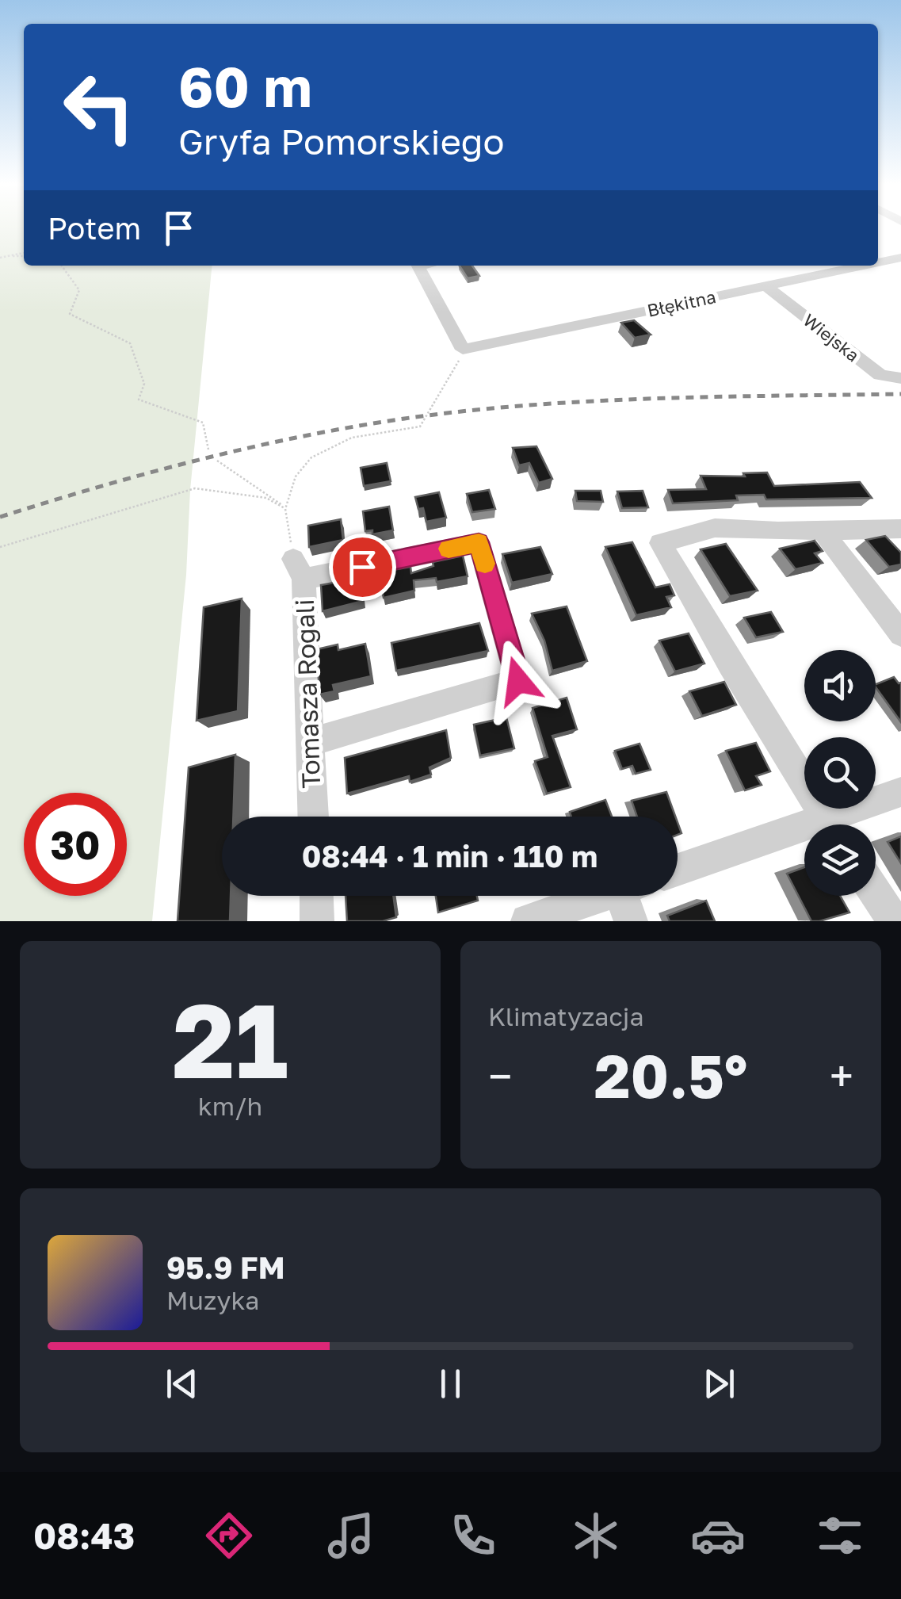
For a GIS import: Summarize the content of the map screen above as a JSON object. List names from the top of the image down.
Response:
{
  "streets": {
    "street": ["Błękitna", "Wiejska", "Tomasza Rogali"]
  },
  "crossings": [
    ["Błękitna", "Wiejska"]
  ],
  "page": {
    "turn": ["60 m", "Gryfa Pomorskiego"],
    "then": "Potem",
    "limit": "30",
    "trip": "08:44 · 1 min · 110 m",
    "tile": [
      ["21", "km/h"],
      "Klimatyzacja"
    ],
    "heat": ["−", "20.5°", "+"],
    "song": ["95.9 FM", "Muzyka"],
    "tabs": "08:43"
  }
}
